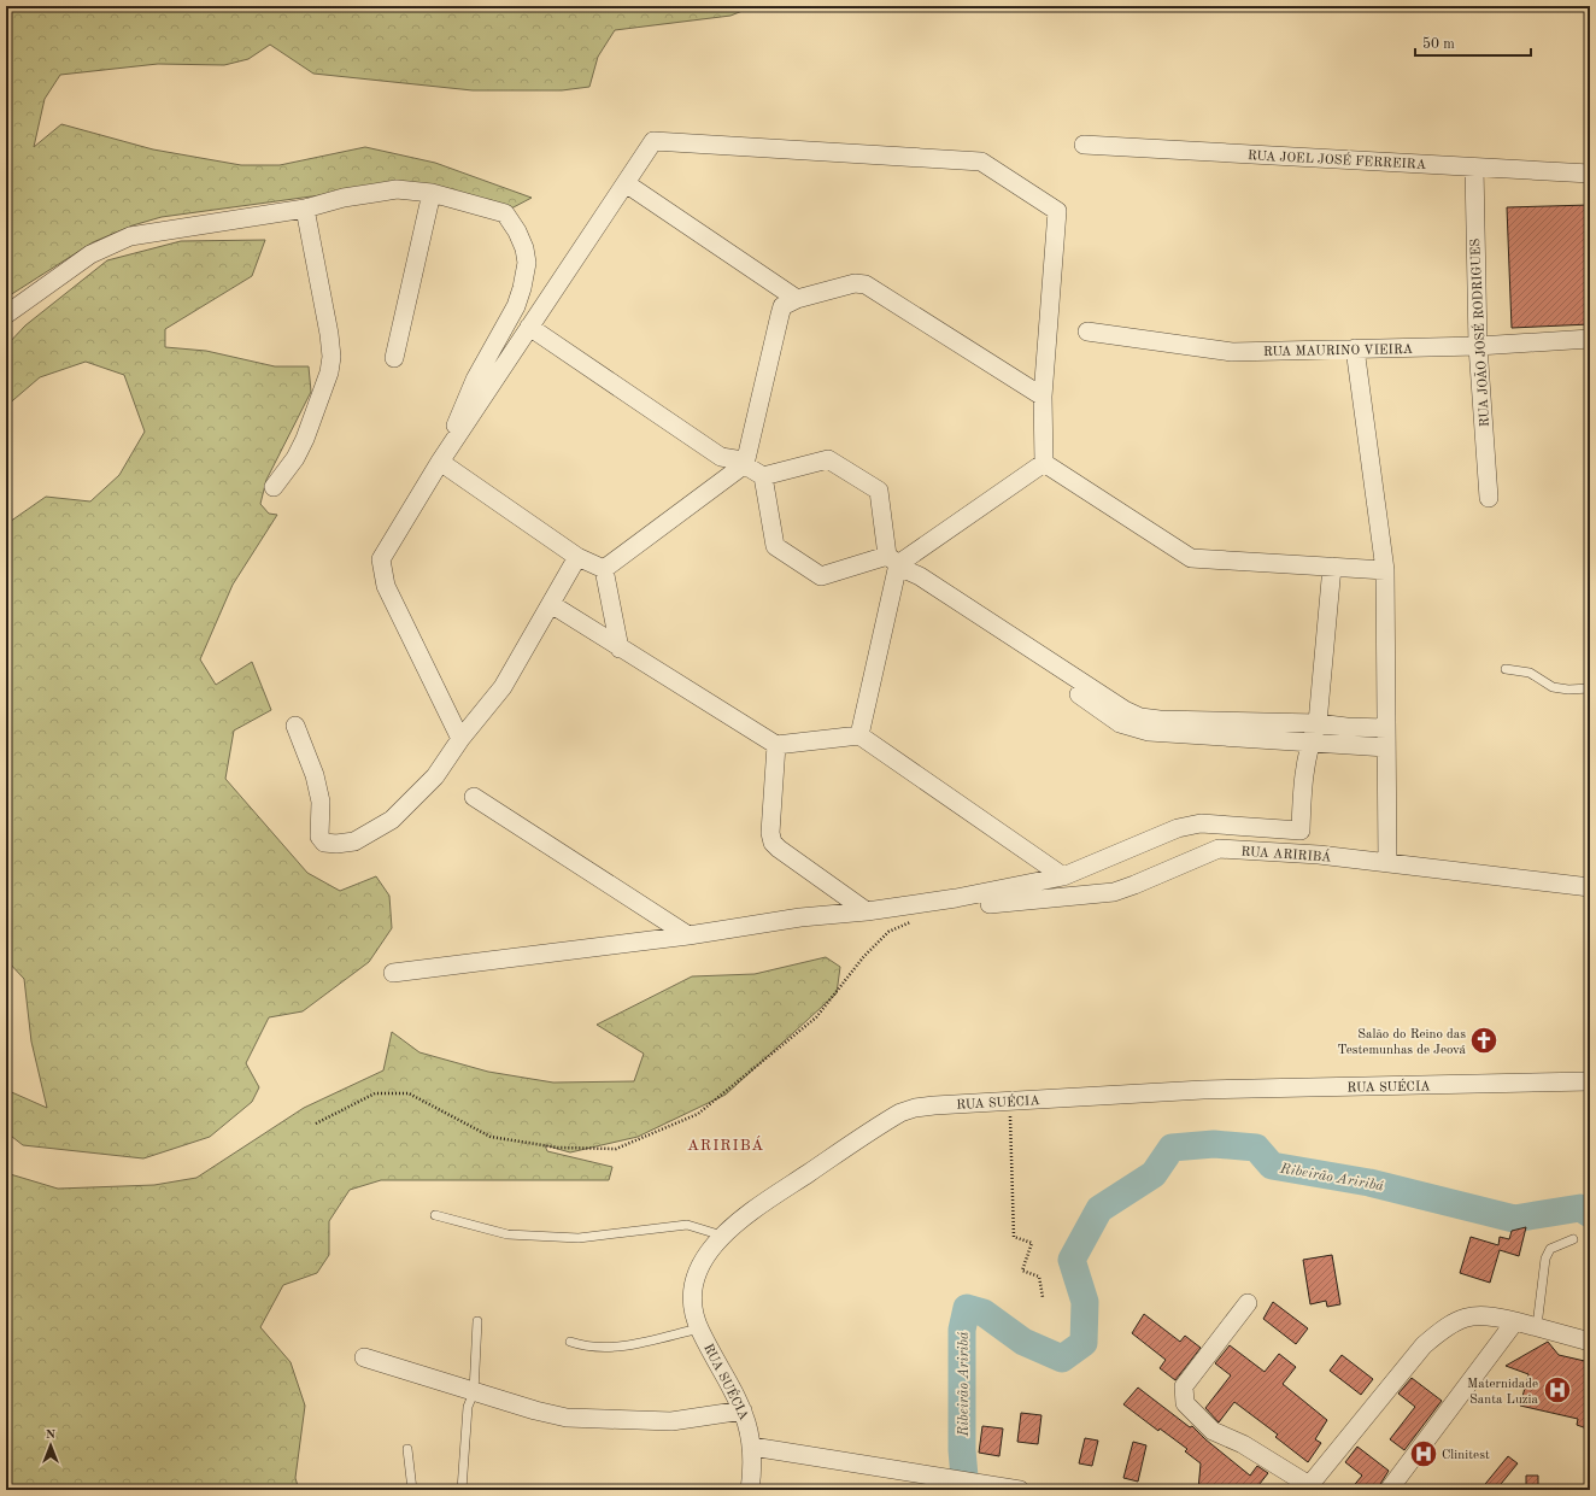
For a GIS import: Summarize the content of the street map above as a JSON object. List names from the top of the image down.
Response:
{
  "streets": {
    "street": [
      "RUA JOEL JOSÉ FERREIRA",
      "RUA JOÃO JOSÉ RODRIGUES",
      "RUA MAURINO VIEIRA",
      "RUA ARIRIBÁ",
      "RUA SUÉCIA"
    ]
  },
  "crossings": [
    ["RUA JOEL JOSÉ FERREIRA", "RUA JOÃO JOSÉ RODRIGUES"],
    ["RUA JOÃO JOSÉ RODRIGUES", "RUA MAURINO VIEIRA"]
  ],
  "districts": ["ARIRIBÁ"],
  "water": ["Ribeirão Ariribá"],
  "places": {
    "church": ["Salão do Reino das Testemunhas de Jeová"],
    "hospital": ["Maternidade Santa Luzia", "Clinitest"]
  },
  "scale_bar": "50 m",
  "north": "top"
}
